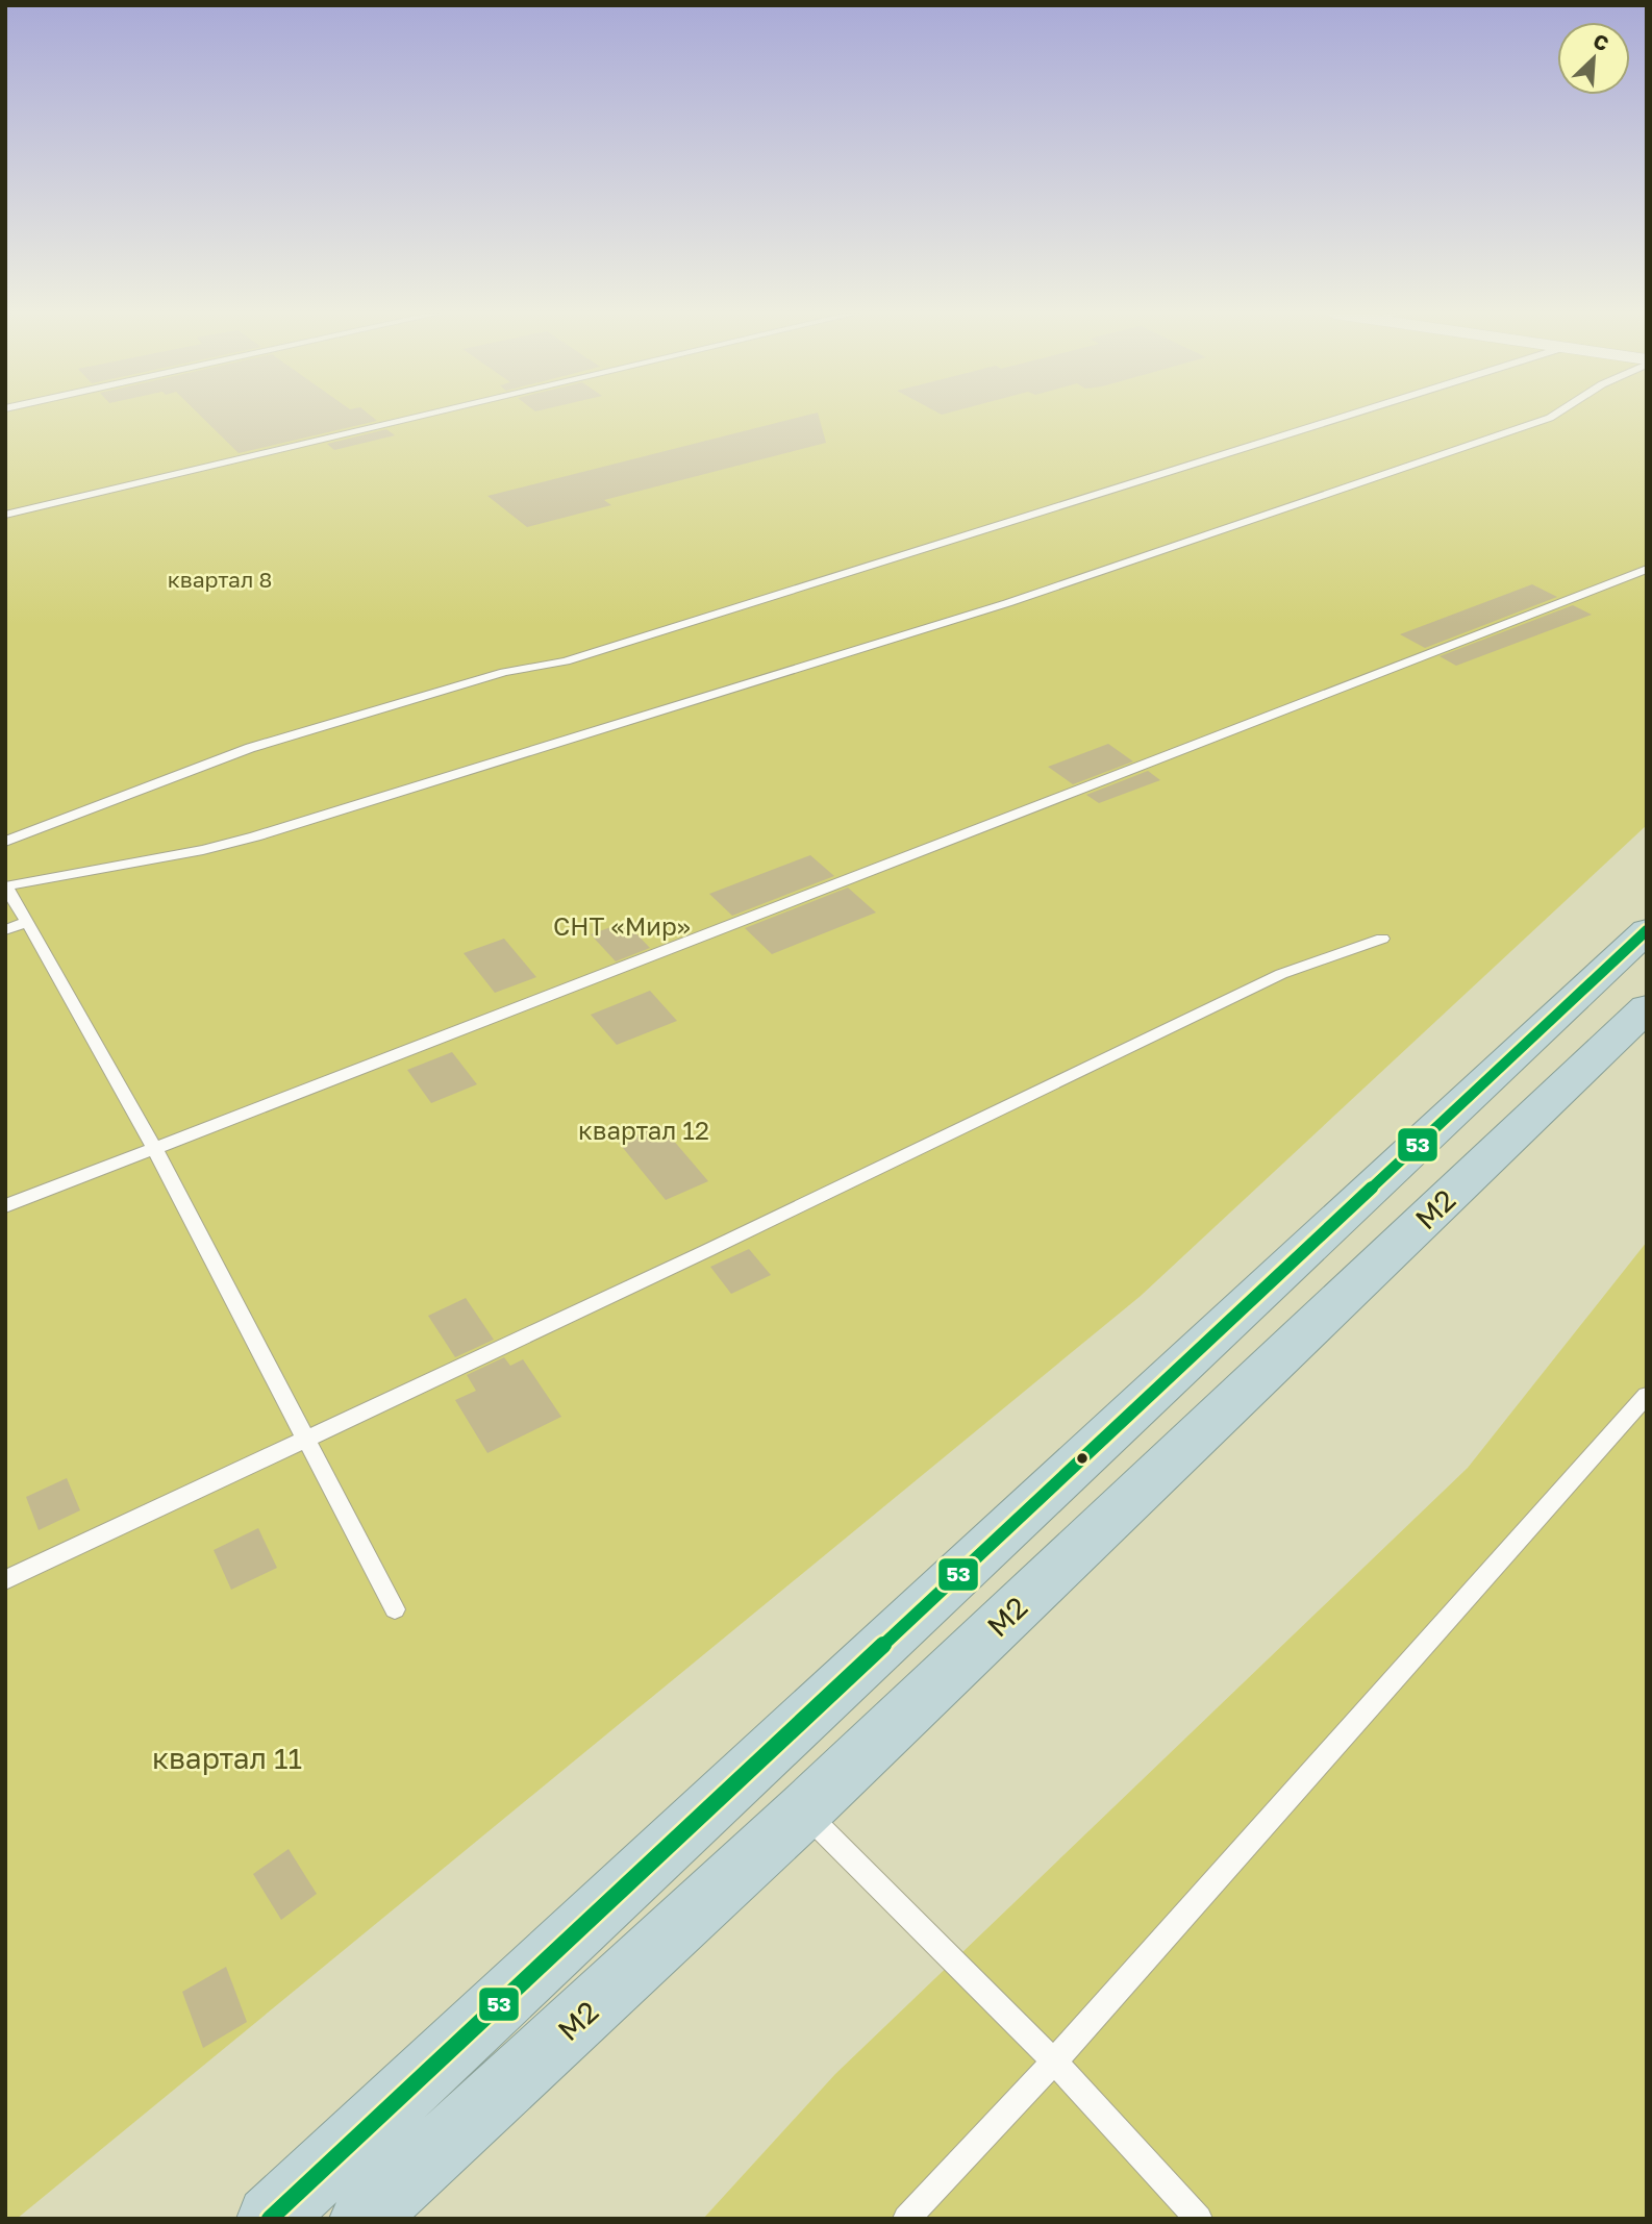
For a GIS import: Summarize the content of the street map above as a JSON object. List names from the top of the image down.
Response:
{
  "streets": {
    "highway": ["М2"]
  },
  "parks": [
    "квартал 8",
    "СНТ «Мир»",
    "квартал 12",
    "квартал 11"
  ],
  "lines": ["transit line 53"],
  "north": "top right"
}
